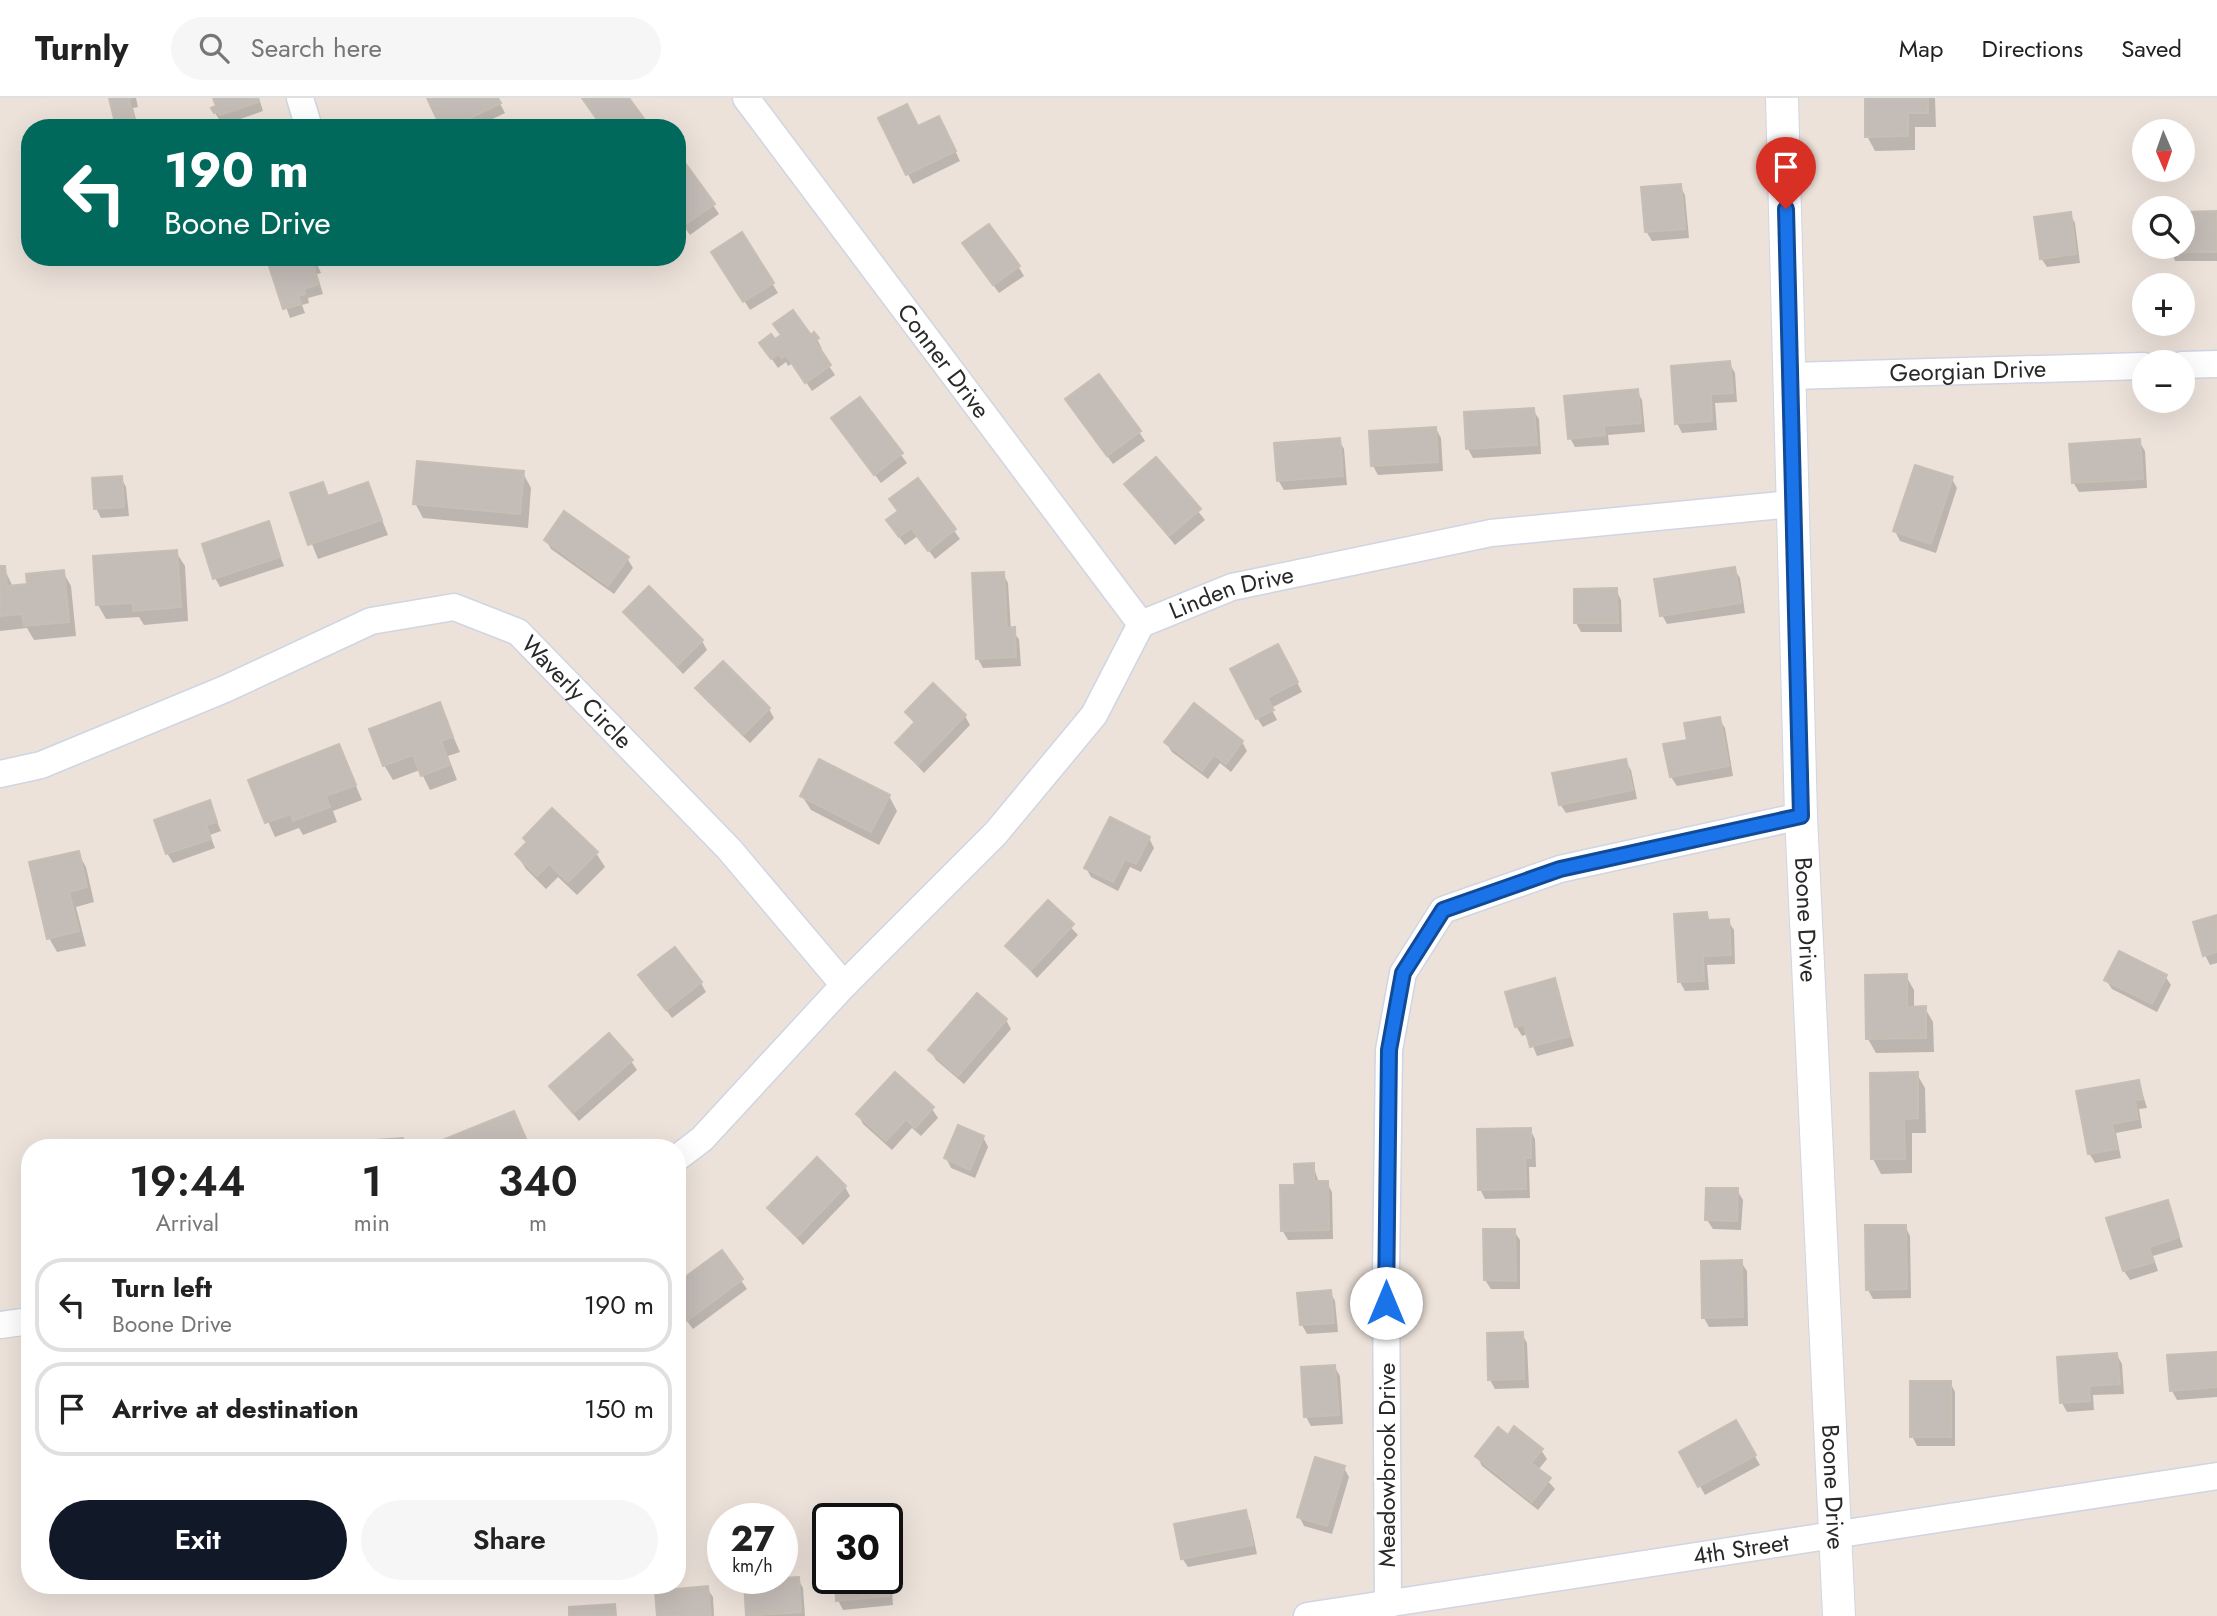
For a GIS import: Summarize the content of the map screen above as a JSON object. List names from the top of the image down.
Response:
{
  "streets": {
    "street": [
      "Conner Drive",
      "Georgian Drive",
      "Linden Drive",
      "Waverly Circle",
      "Boone Drive",
      "Meadowbrook Drive",
      "4th Street"
    ]
  },
  "crossings": [
    ["Conner Drive", "Linden Drive"],
    ["Georgian Drive", "Boone Drive"],
    ["Linden Drive", "Waverly Circle"],
    ["Linden Drive", "Boone Drive"],
    ["Boone Drive", "Meadowbrook Drive"],
    ["Boone Drive", "4th Street"],
    ["Meadowbrook Drive", "4th Street"]
  ],
  "north": "bottom",
  "page": {
    "header": "Turnly",
    "search": "Search here",
    "nav": ["Map", "Directions", "Saved"],
    "map_buttons": ["+", "−"],
    "turn": ["190 m", "Boone Drive"],
    "eta": [
      "19:44",
      "Arrival",
      "1",
      "min",
      "340",
      "m"
    ],
    "list": [
      {
        "name": "Turn left",
        "note": "Boone Drive",
        "value": "190 m"
      },
      {
        "name": "Arrive at destination",
        "value": "150 m"
      }
    ],
    "buttons": ["Exit", "Share"],
    "speed": "27 km/h",
    "limit": "30"
  }
}
